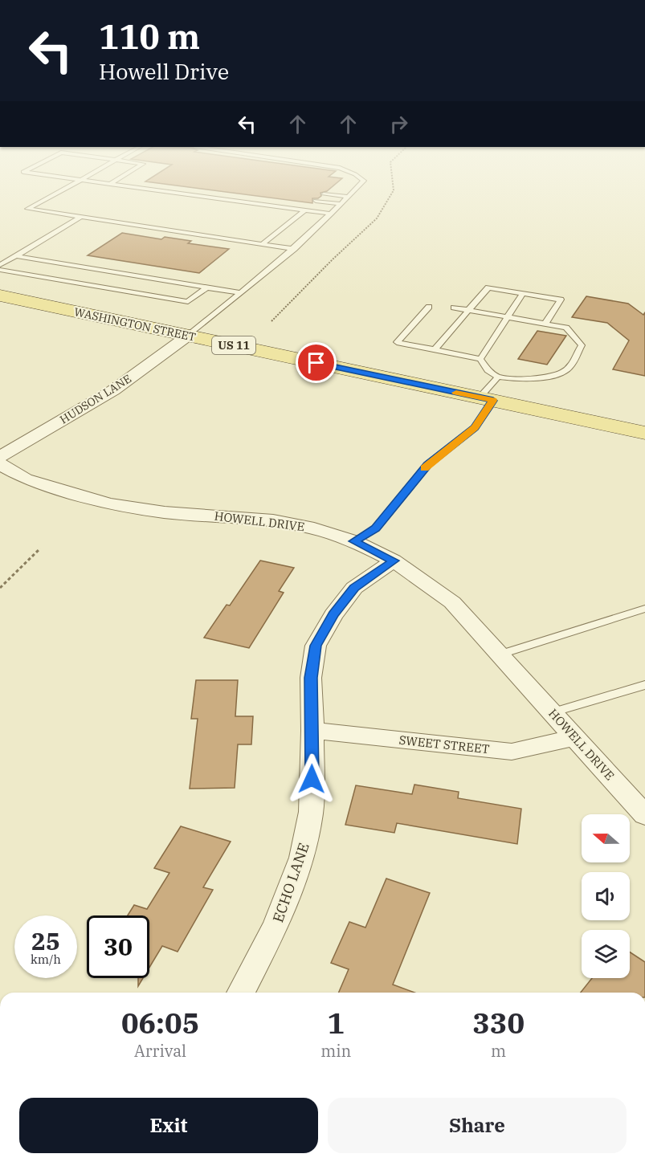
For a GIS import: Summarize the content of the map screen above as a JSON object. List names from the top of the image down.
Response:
{
  "streets": {
    "main road": ["WASHINGTON STREET", "US 11"],
    "street": [
      "HUDSON LANE",
      "HOWELL DRIVE",
      "SWEET STREET",
      "ECHO LANE"
    ]
  },
  "crossings": [
    ["WASHINGTON STREET", "US 11"],
    ["WASHINGTON STREET", "HUDSON LANE"],
    ["HOWELL DRIVE", "SWEET STREET"],
    ["HOWELL DRIVE", "ECHO LANE"],
    ["SWEET STREET", "ECHO LANE"]
  ],
  "north": "left",
  "page": {
    "turn": ["110 m", "Howell Drive"],
    "speed": "25 km/h",
    "limit": "30",
    "eta": [
      "06:05",
      "Arrival",
      "1",
      "min",
      "330",
      "m"
    ],
    "buttons": ["Exit", "Share"]
  }
}
